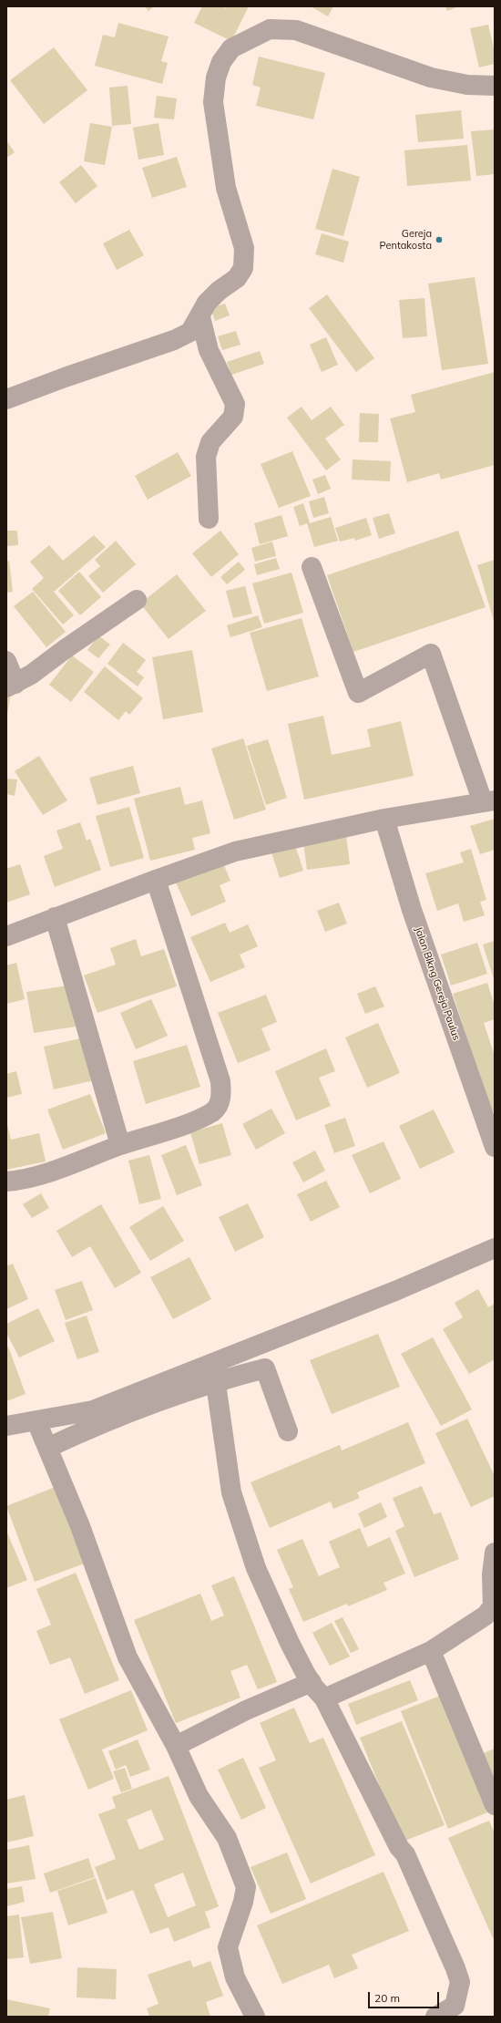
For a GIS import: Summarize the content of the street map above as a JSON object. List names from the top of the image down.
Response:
{
  "streets": {
    "street": ["Jalan Blkng Gereja Paulus"]
  },
  "places": ["Gereja Pentakosta"],
  "scale_bar": "20 m"
}
